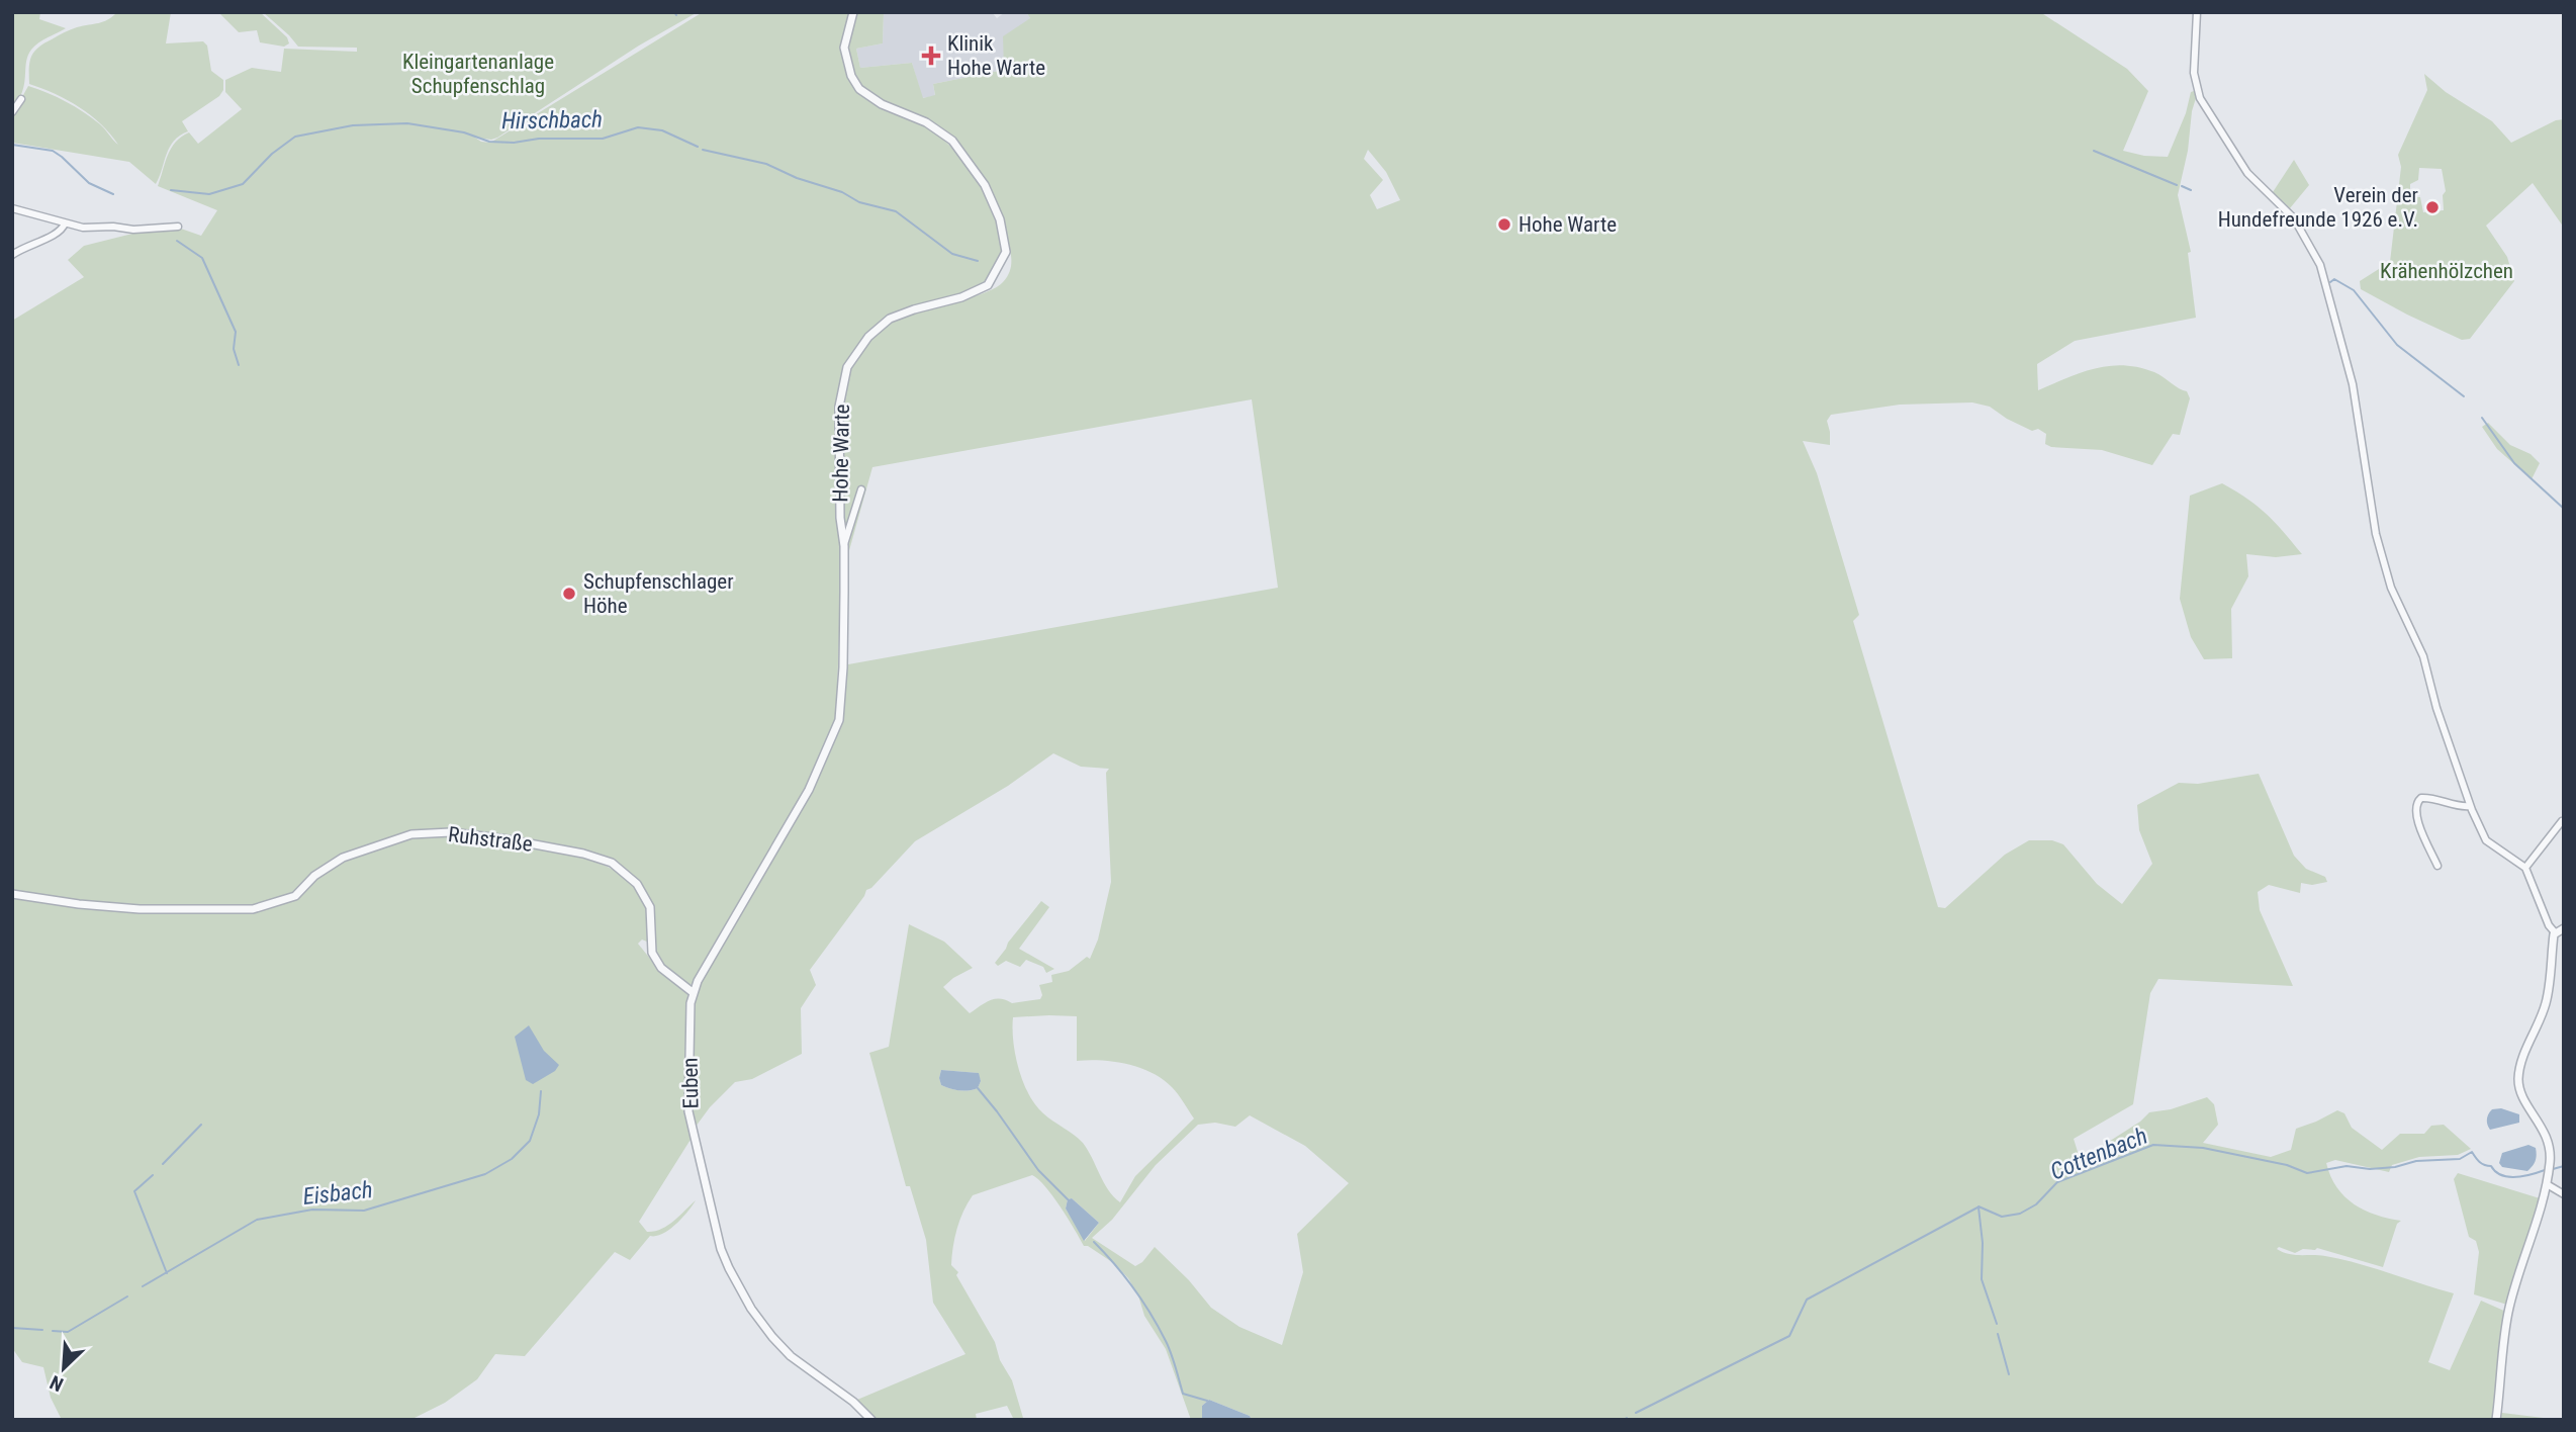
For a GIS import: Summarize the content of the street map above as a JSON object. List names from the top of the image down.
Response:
{
  "streets": {
    "street": ["Hohe Warte", "Ruhstraße", "Euben"]
  },
  "crossings": [
    ["Hohe Warte", "Euben"],
    ["Ruhstraße", "Euben"]
  ],
  "water": ["Hirschbach", "Cottenbach", "Eisbach"],
  "parks": ["Kleingartenanlage Schupfenschlag", "Krähenhölzchen"],
  "places": {
    "health": ["Klinik Hohe Warte"],
    "other": ["Verein der Hundefreunde 1926 e.V.", "Hohe Warte", "Schupfenschlager Höhe"]
  },
  "north": "bottom left"
}
